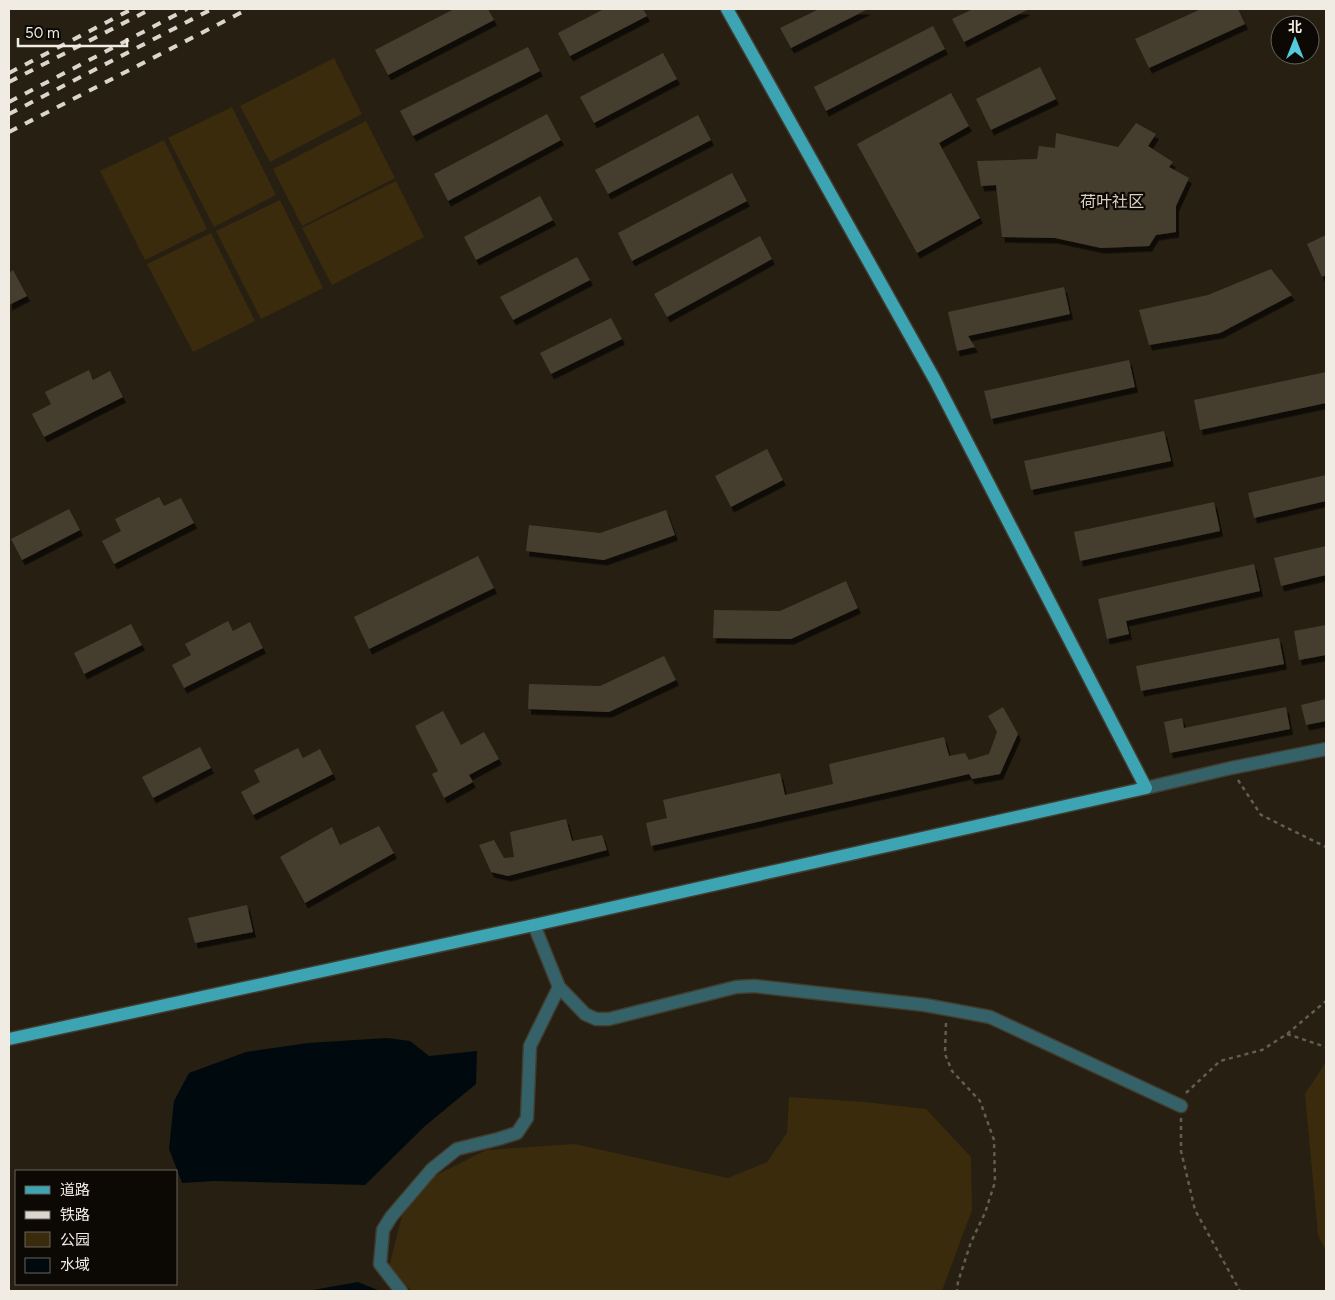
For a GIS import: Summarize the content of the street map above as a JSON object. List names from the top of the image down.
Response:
{
  "districts": ["荷叶社区"],
  "legend": [
    "道路",
    "铁路",
    "公园",
    "水域"
  ],
  "scale_bar": "50 m",
  "north": "top"
}
